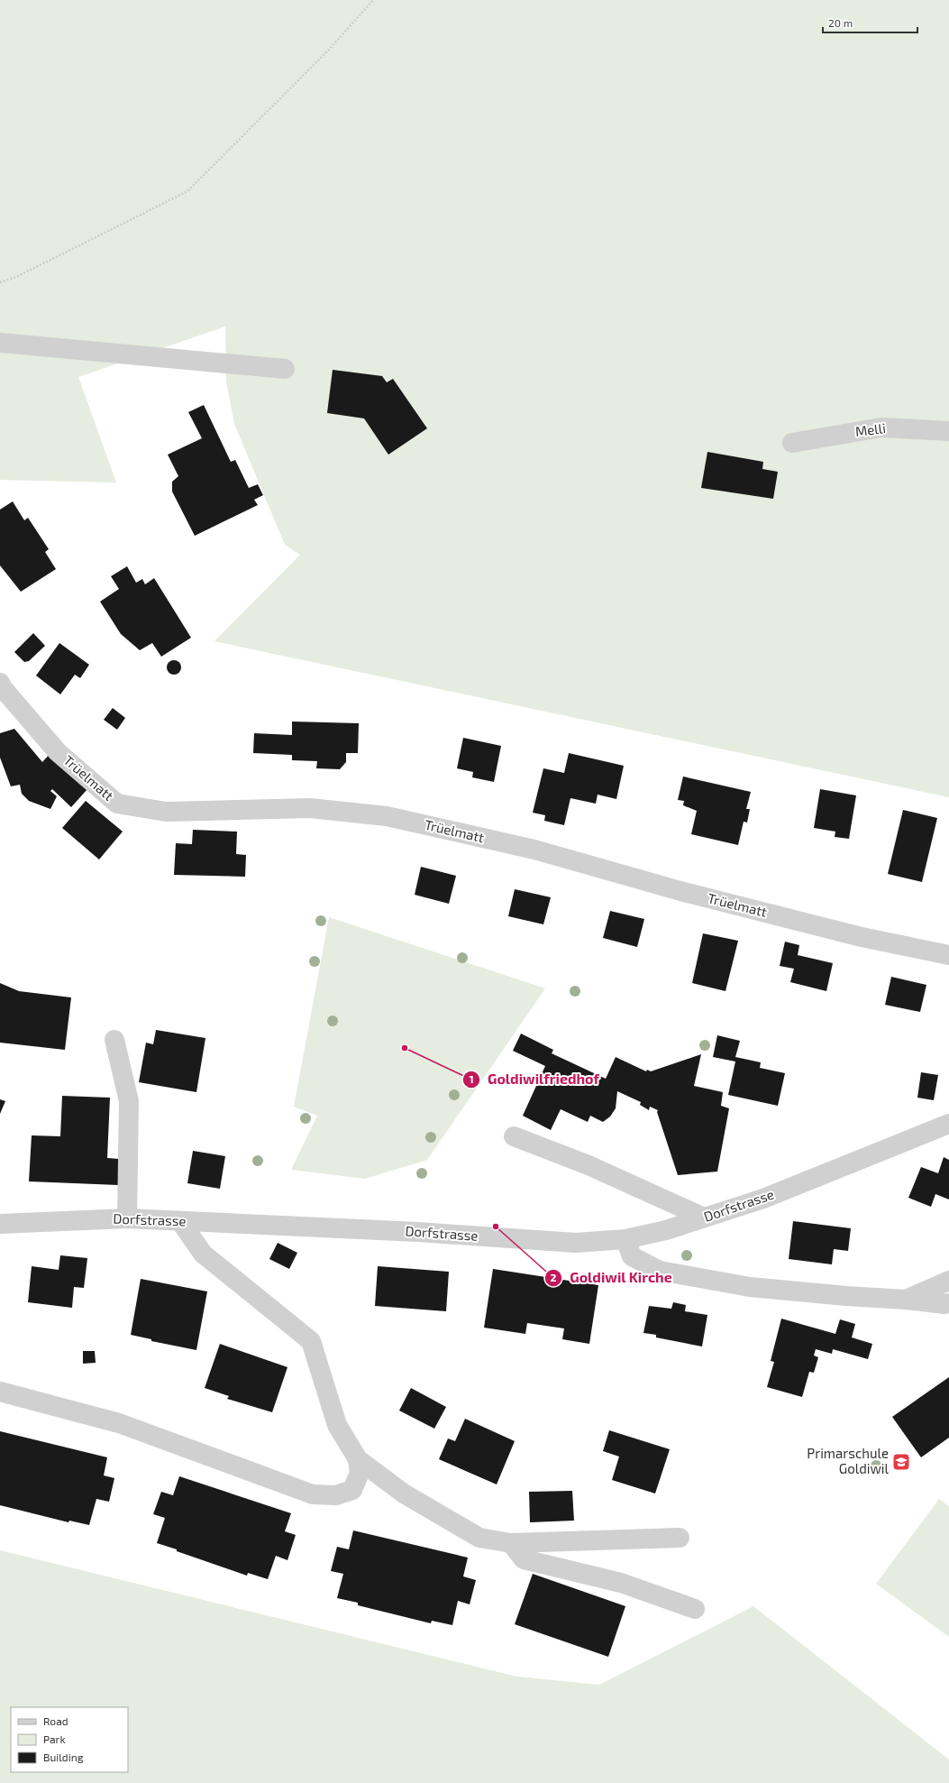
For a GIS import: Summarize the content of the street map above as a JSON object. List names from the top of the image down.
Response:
{
  "streets": {
    "street": ["Melli", "Trüelmatt", "Dorfstrasse"]
  },
  "places": {
    "other": ["Goldiwilfriedhof", "Goldiwil Kirche"],
    "school or university": ["Primarschule Goldiwil"]
  },
  "legend": ["Road", "Park", "Building"],
  "scale_bar": "20 m"
}
